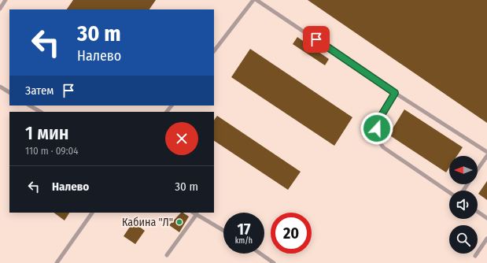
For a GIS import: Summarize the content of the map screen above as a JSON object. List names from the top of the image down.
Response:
{
  "places": ["Кабина \"Л\""],
  "north": "left",
  "page": {
    "turn": ["30 m", "Налево"],
    "then": "Затем",
    "heading": ["1 мин", "110 m · 09:04"],
    "list": [
      {
        "name": "Налево",
        "value": "30 m"
      }
    ],
    "speed": "17 km/h",
    "limit": "20"
  }
}
